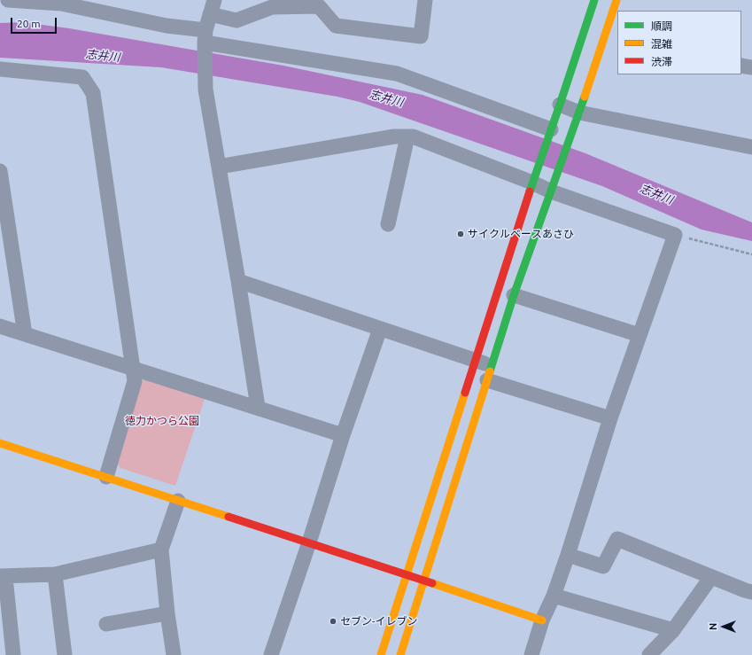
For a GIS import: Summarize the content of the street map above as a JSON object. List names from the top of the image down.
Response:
{
  "water": ["志井川"],
  "parks": ["徳力かつら公園"],
  "places": ["サイクルベースあさひ", "セブン-イレブン"],
  "legend": ["順調", "混雑", "渋滞"],
  "scale_bar": "20 m",
  "north": "left"
}
